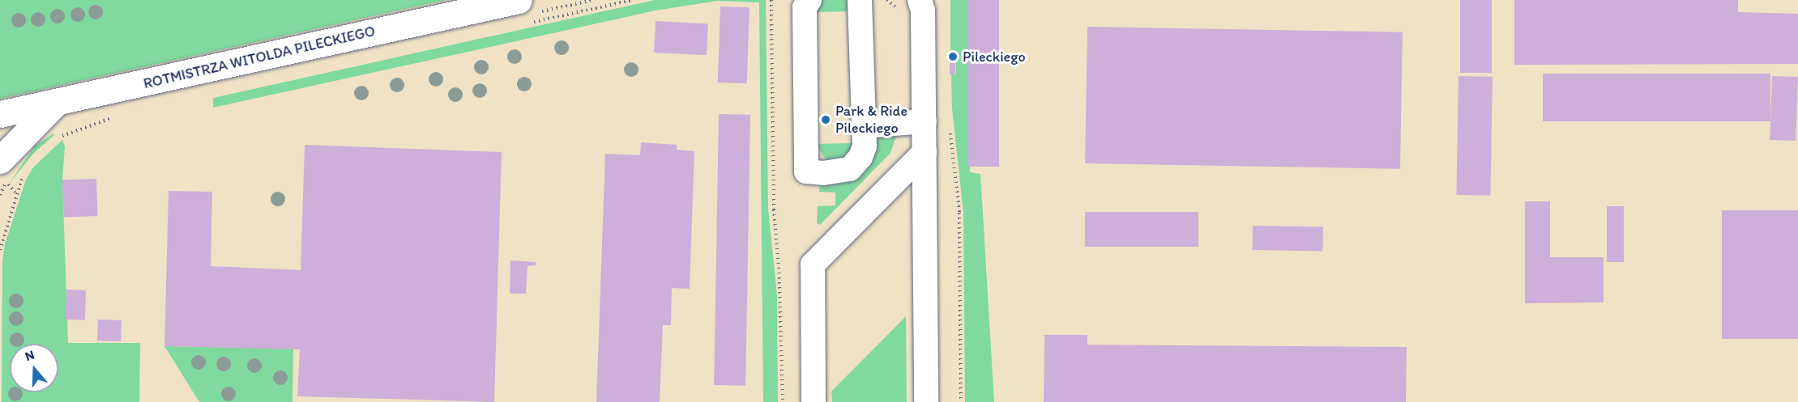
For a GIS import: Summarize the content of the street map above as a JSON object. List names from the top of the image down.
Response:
{
  "streets": {
    "main road": ["ROTMISTRZA WITOLDA PILECKIEGO"]
  },
  "places": ["Pileckiego", "Park & Ride Pileckiego"],
  "north": "top"
}
